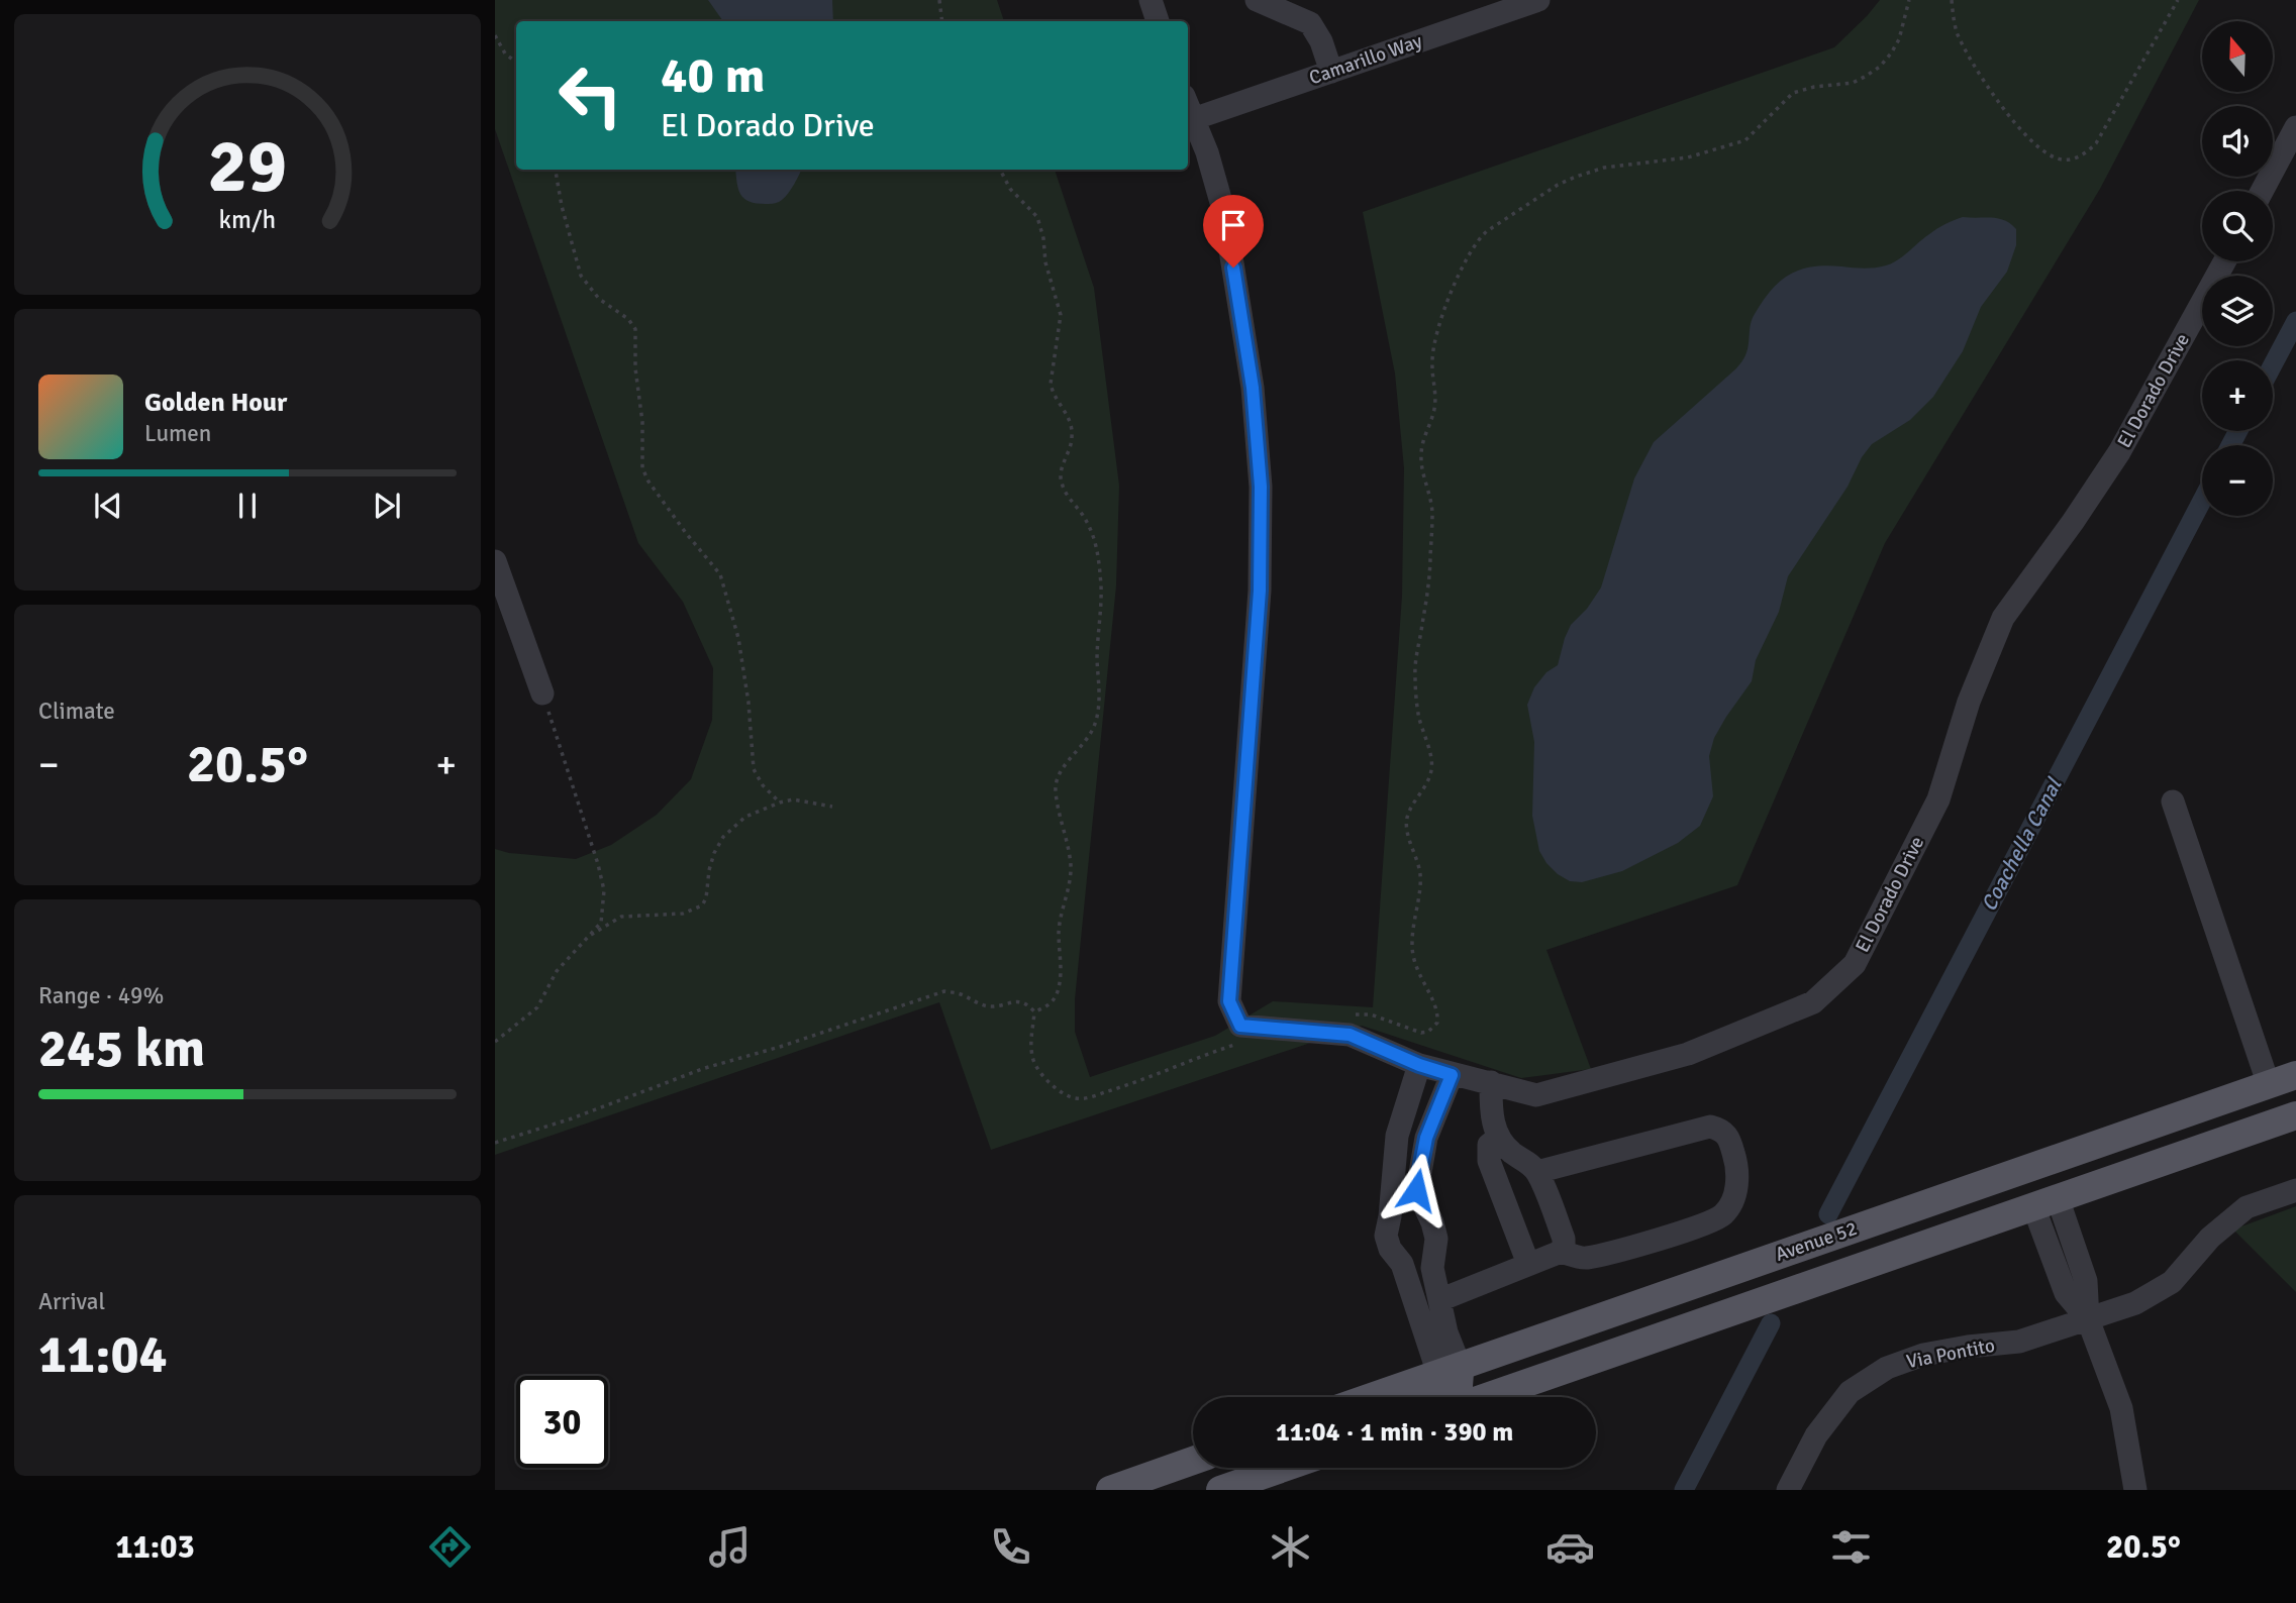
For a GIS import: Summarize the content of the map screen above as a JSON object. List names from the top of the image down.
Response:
{
  "streets": {
    "main road": ["Avenue 52"],
    "street": ["Camarillo Way", "El Dorado Drive", "Via Pontito"]
  },
  "water": ["Coachella Canal"],
  "north": "top",
  "page": {
    "map_buttons": ["+", "−"],
    "turn": ["40 m", "El Dorado Drive"],
    "song": ["Golden Hour", "Lumen"],
    "tile": [
      "Climate",
      ["Range · 49%", "245 km"],
      ["Arrival", "11:04"]
    ],
    "heat": ["−", "20.5°", "+"],
    "limit": "30",
    "trip": "11:04 · 1 min · 390 m",
    "tabs": ["11:03", "20.5°"],
    "gauge": ["29", "km/h"]
  }
}
